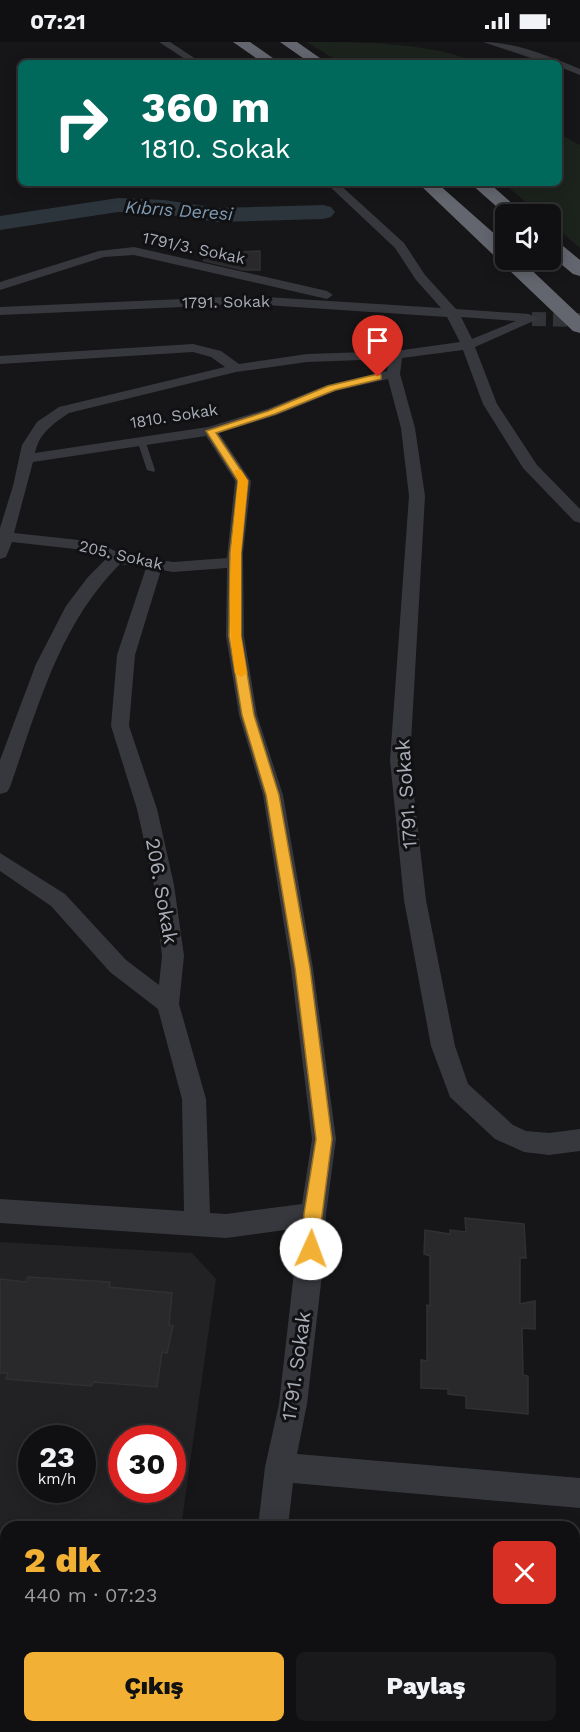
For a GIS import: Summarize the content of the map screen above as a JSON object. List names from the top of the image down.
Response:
{
  "streets": {
    "street": [
      "1791/3. Sokak",
      "1791. Sokak",
      "1810. Sokak",
      "205. Sokak",
      "206. Sokak"
    ]
  },
  "crossings": [
    ["1791/3. Sokak", "1791. Sokak"],
    ["1791. Sokak", "1810. Sokak"],
    ["1791. Sokak", "205. Sokak"],
    ["205. Sokak", "206. Sokak"]
  ],
  "water": ["Kıbrıs Deresi"],
  "page": {
    "status": "07:21",
    "turn": ["360 m", "1810. Sokak"],
    "speed": "23 km/h",
    "limit": "30",
    "heading": ["2 dk", "440 m · 07:23"],
    "buttons": ["Çıkış", "Paylaş"]
  }
}
